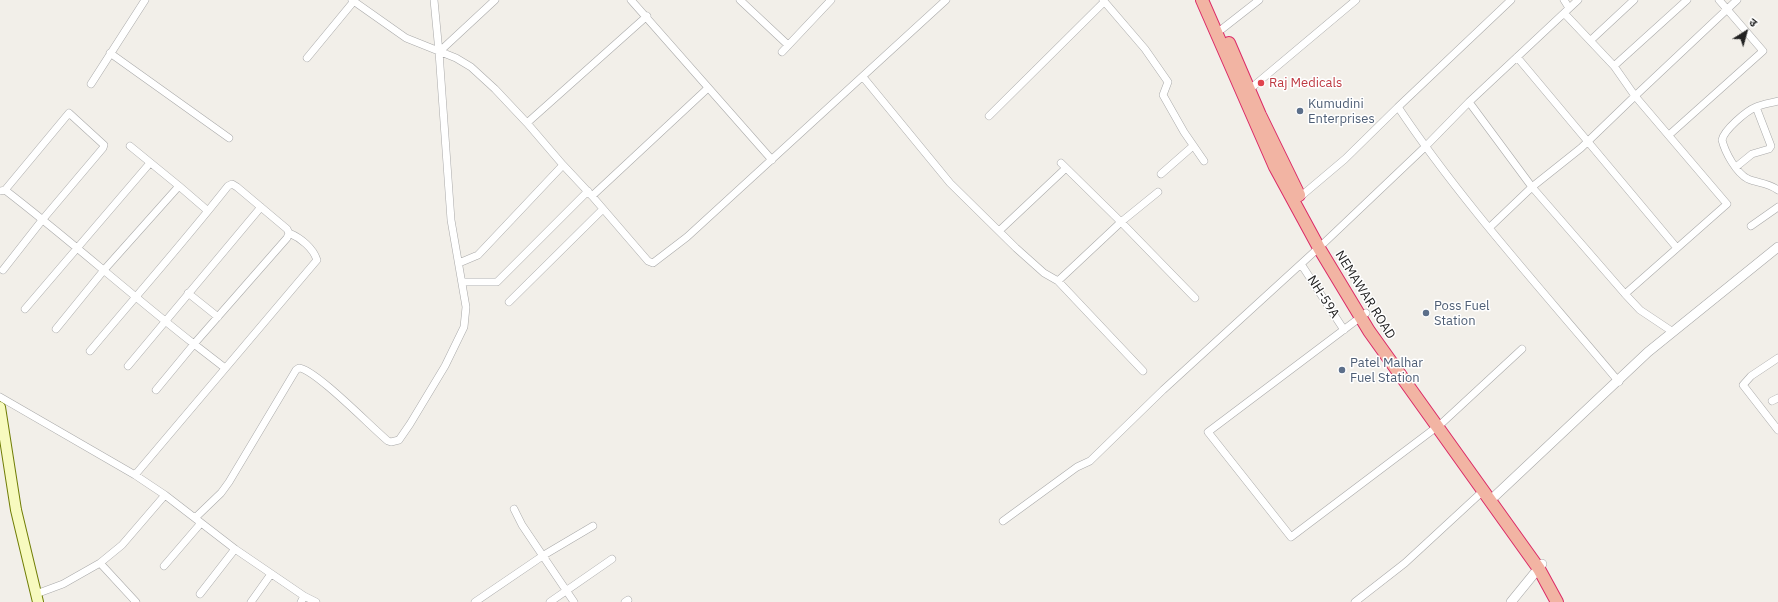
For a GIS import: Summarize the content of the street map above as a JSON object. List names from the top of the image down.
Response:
{
  "streets": {
    "highway": ["NEMAWAR ROAD"],
    "street": ["NH-59A"]
  },
  "places": [
    "Raj Medicals",
    "Kumudini Enterprises",
    "Poss Fuel Station",
    "Patel Malhar Fuel Station"
  ],
  "north": "top right"
}
